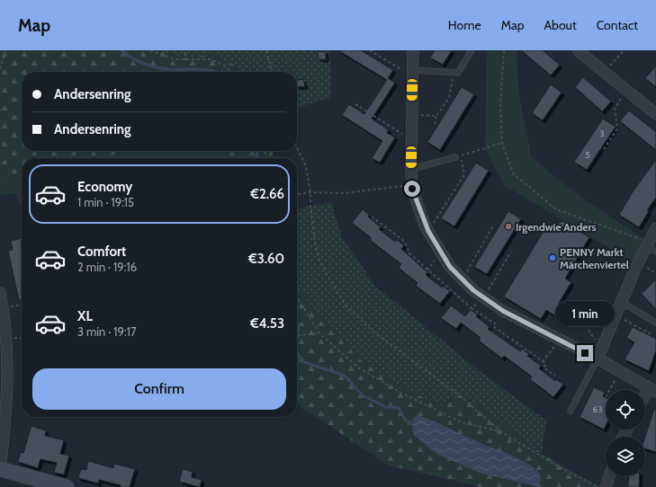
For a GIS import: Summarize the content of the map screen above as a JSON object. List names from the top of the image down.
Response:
{
  "places": ["Irgendwie Anders", "PENNY Markt Märchenviertel"],
  "house_numbers": ["3", "5", "63"],
  "page": {
    "header": "Map",
    "nav": [
      "Home",
      "Map",
      "About",
      "Contact"
    ],
    "banner": ["Andersenring", "Andersenring"],
    "list": [
      {
        "name": "Economy",
        "note": "1 min · 19:15",
        "value": "€2.66"
      },
      {
        "name": "Comfort",
        "note": "2 min · 19:16",
        "value": "€3.60"
      },
      {
        "name": "XL",
        "note": "3 min · 19:17",
        "value": "€4.53"
      }
    ],
    "bubble": "1 min",
    "buttons": "Confirm"
  }
}
